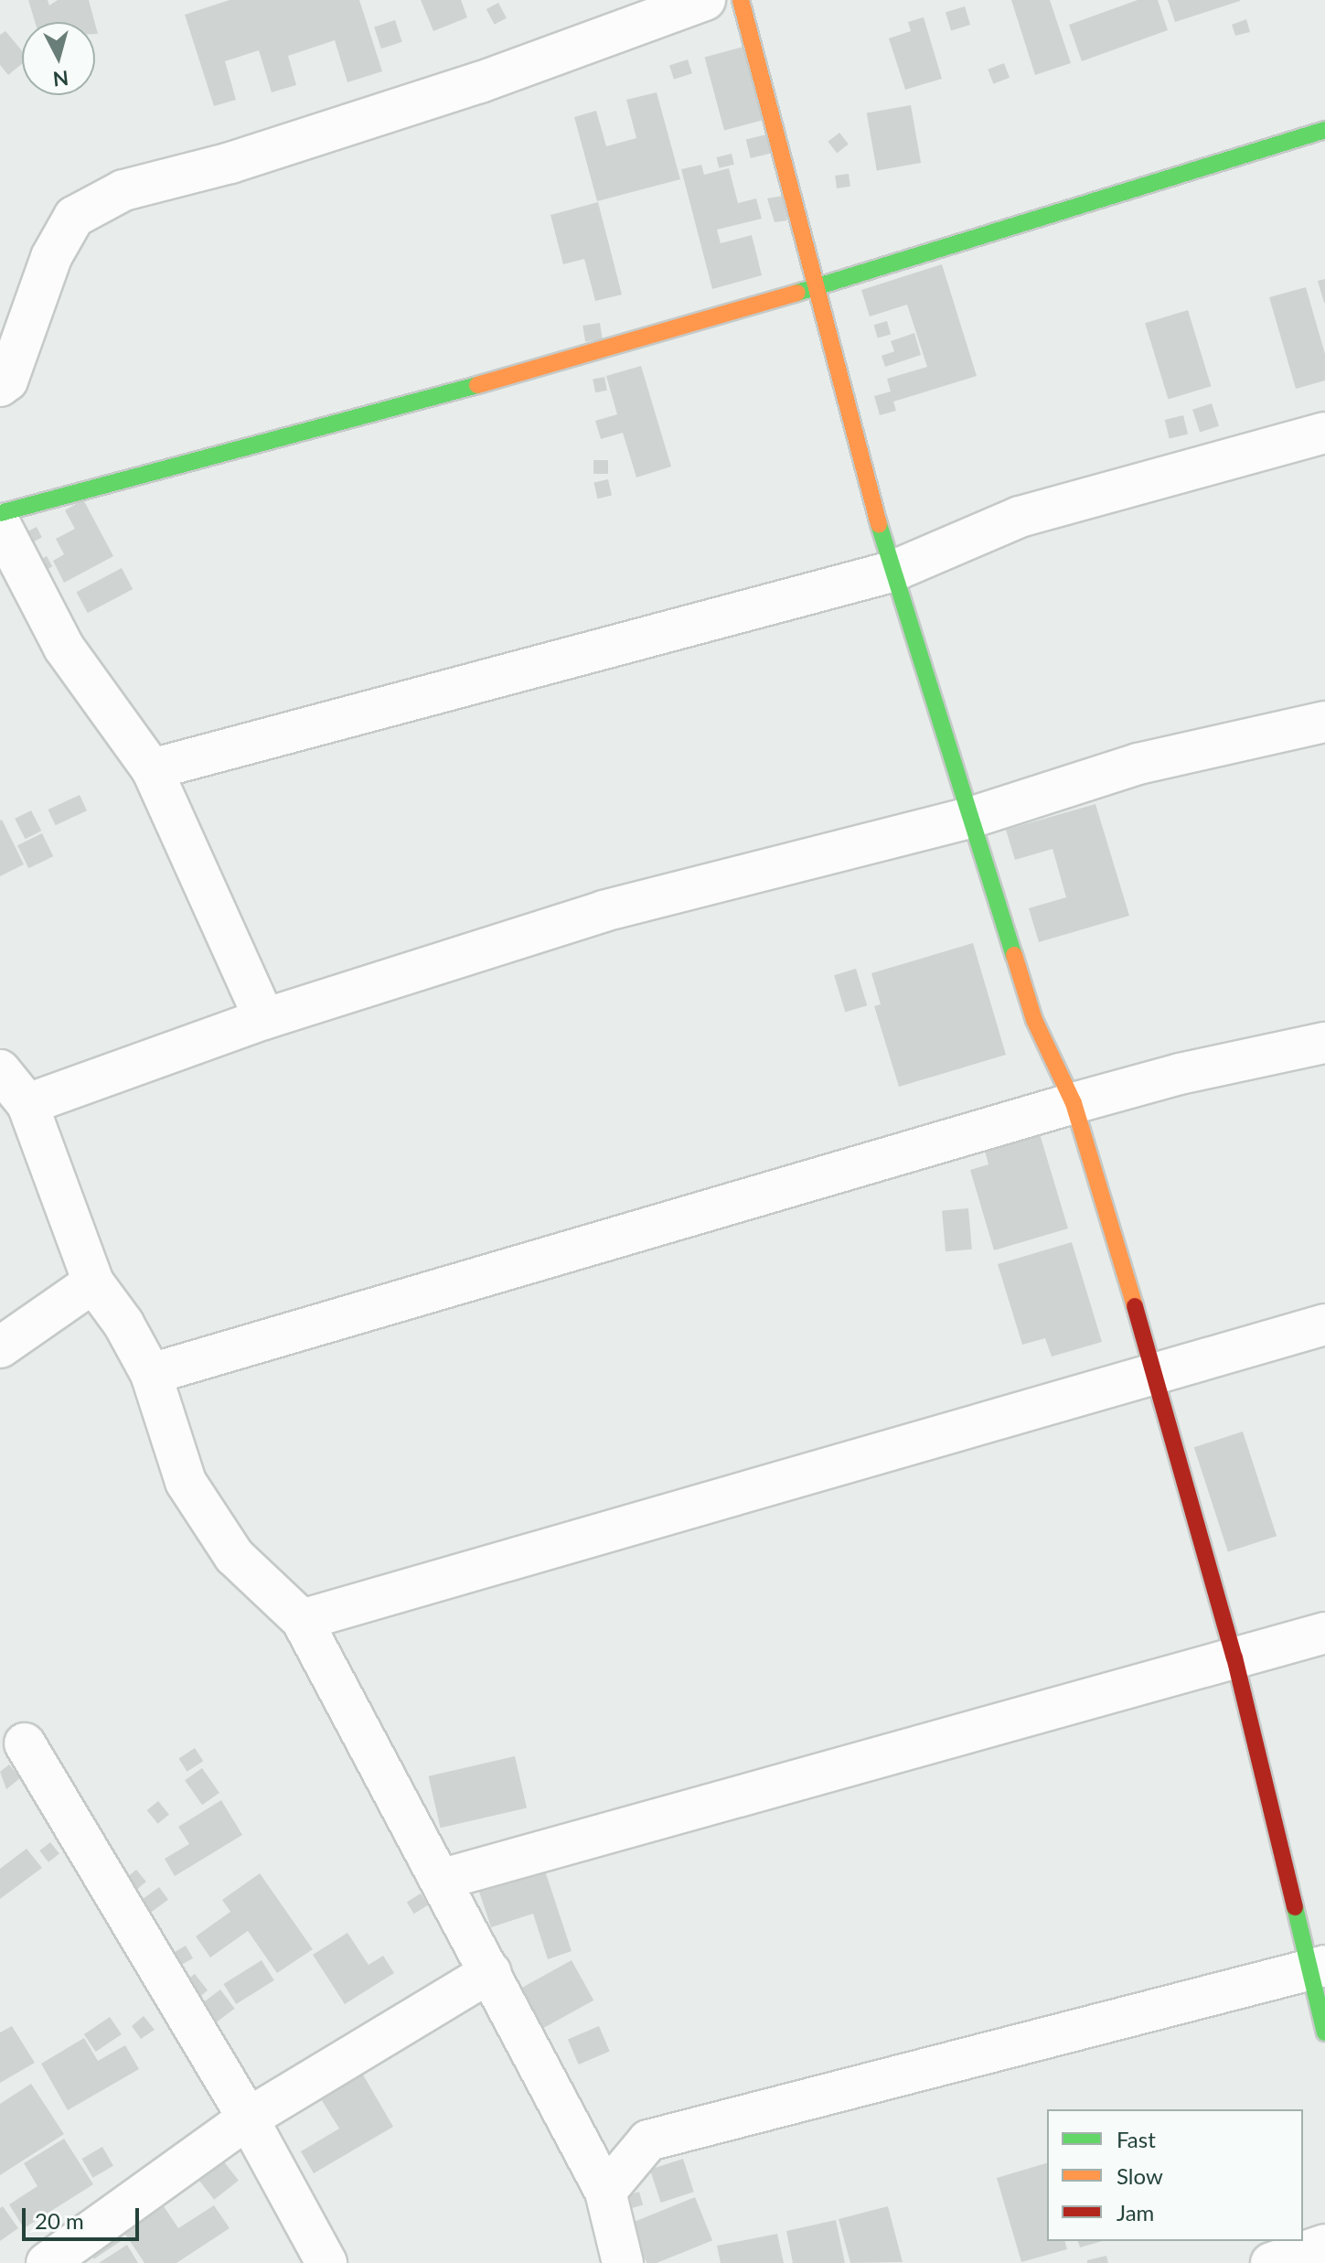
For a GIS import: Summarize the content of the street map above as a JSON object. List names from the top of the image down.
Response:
{
  "legend": ["Fast", "Slow", "Jam"],
  "scale_bar": "20 m",
  "north": "bottom"
}
